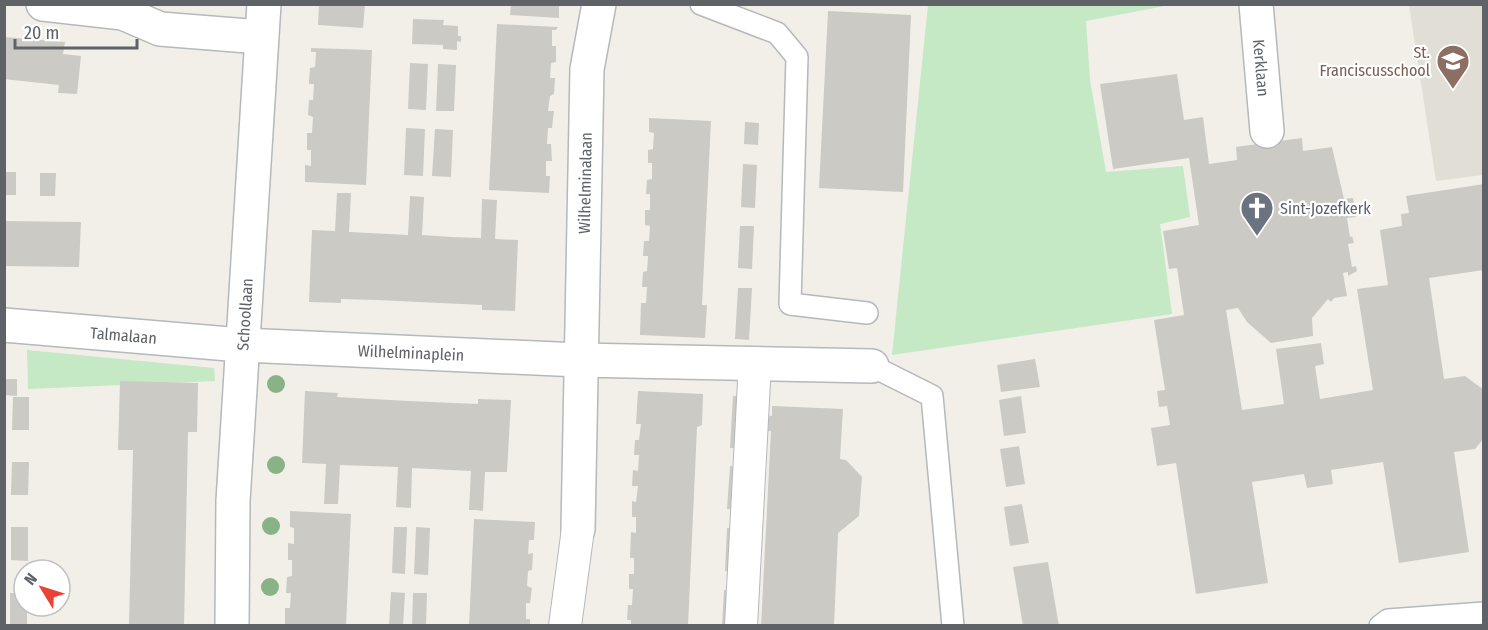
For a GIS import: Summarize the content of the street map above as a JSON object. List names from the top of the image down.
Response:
{
  "streets": {
    "street": [
      "Kerklaan",
      "Wilhelminalaan",
      "Schoollaan",
      "Talmalaan",
      "Wilhelminaplein"
    ]
  },
  "crossings": [
    ["Wilhelminalaan", "Wilhelminaplein"],
    ["Schoollaan", "Talmalaan"],
    ["Schoollaan", "Wilhelminaplein"],
    ["Talmalaan", "Wilhelminaplein"]
  ],
  "places": {
    "school or university": ["St. Franciscusschool"],
    "church": ["Sint-Jozefkerk"]
  },
  "scale_bar": "20 m",
  "north": "top left"
}
